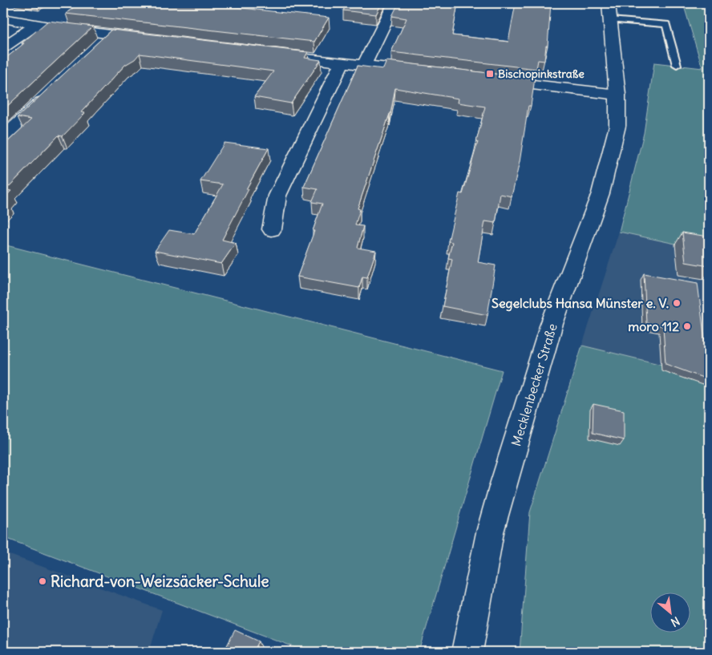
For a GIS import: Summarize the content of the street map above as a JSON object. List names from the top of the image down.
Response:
{
  "streets": {
    "street": ["Mecklenbecker Straße"]
  },
  "places": {
    "transit": ["Bischopinkstraße"],
    "other": ["Segelclubs Hansa Münster e. V.", "moro 112", "Richard-von-Weizsäcker-Schule"]
  },
  "north": "bottom right"
}
